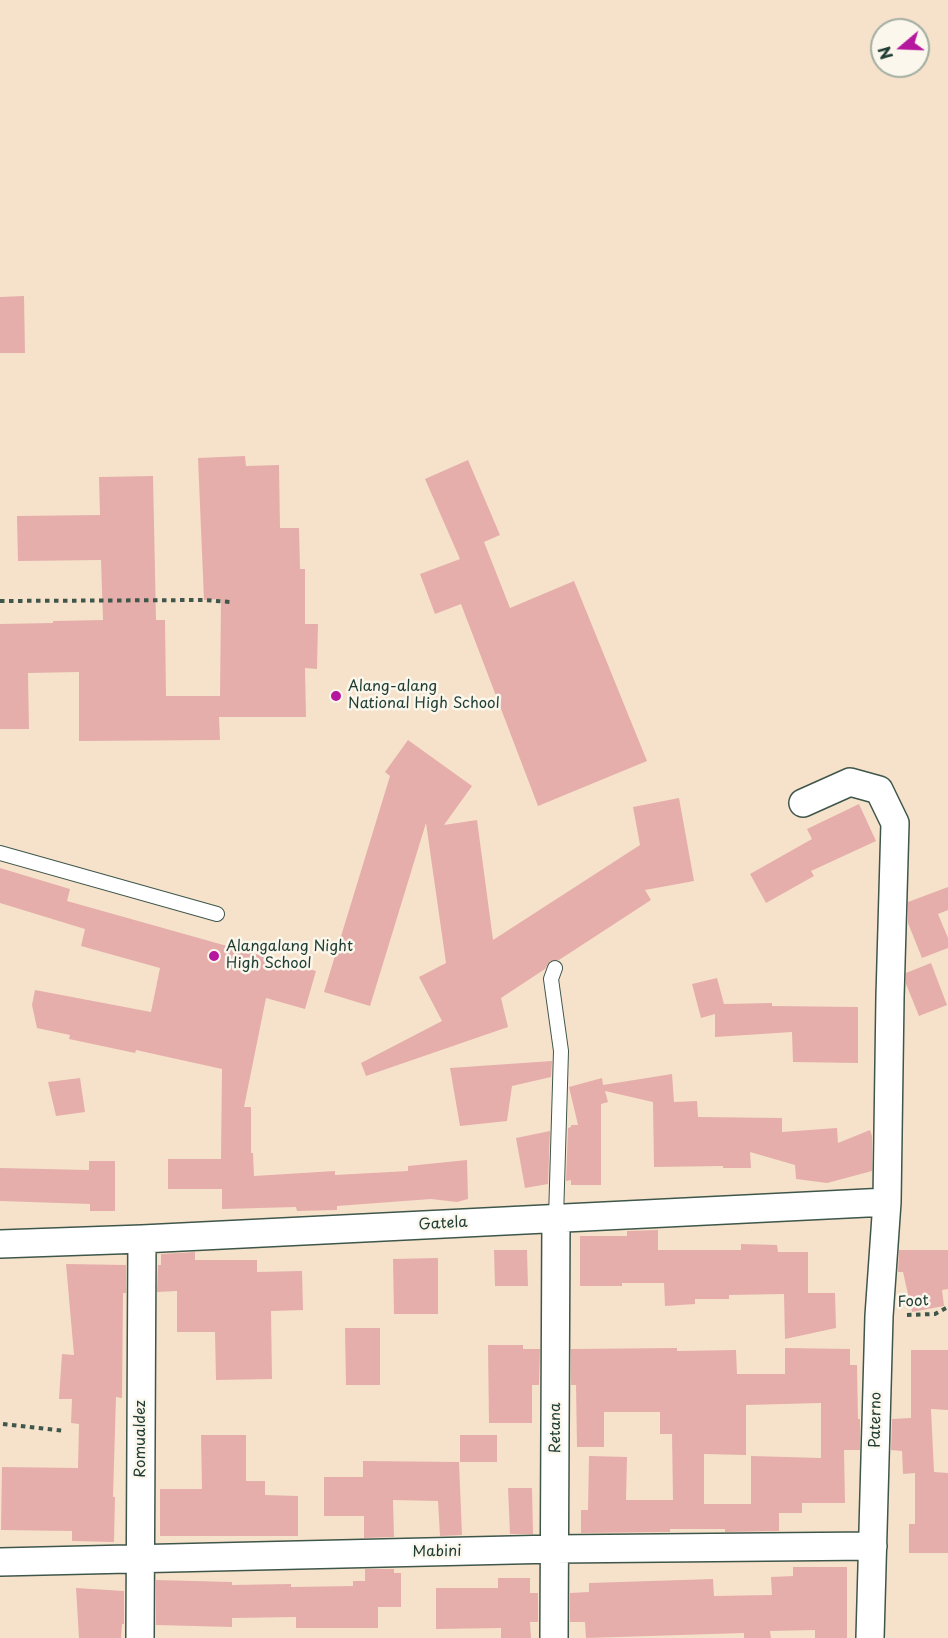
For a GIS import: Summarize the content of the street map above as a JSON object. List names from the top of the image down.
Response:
{
  "streets": {
    "street": [
      "Gatela",
      "Paterno",
      "Retana",
      "Romualdez",
      "Mabini"
    ],
    "path": ["Foot"]
  },
  "crossings": [
    ["Gatela", "Paterno"],
    ["Gatela", "Retana"],
    ["Gatela", "Romualdez"],
    ["Foot", "Paterno"],
    ["Paterno", "Mabini"],
    ["Retana", "Mabini"],
    ["Romualdez", "Mabini"]
  ],
  "places": ["Alang-alang National High School", "Alangalang Night High School"],
  "north": "left"
}
